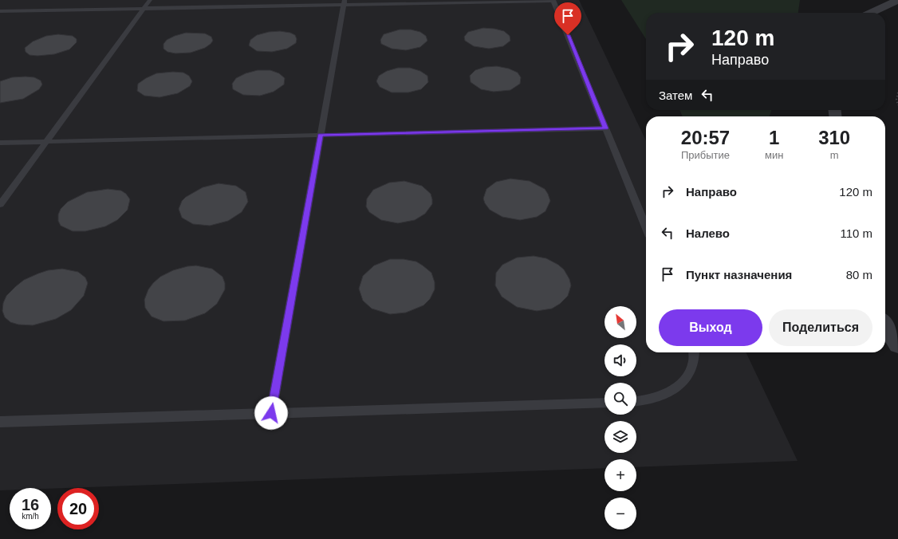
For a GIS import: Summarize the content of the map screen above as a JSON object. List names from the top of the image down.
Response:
{
  "north": "top left",
  "page": {
    "turn": ["120 m", "Направо"],
    "then": "Затем",
    "eta": [
      "20:57",
      "Прибытие",
      "1",
      "мин",
      "310",
      "m"
    ],
    "list": [
      {
        "name": "Направо",
        "value": "120 m"
      },
      {
        "name": "Налево",
        "value": "110 m"
      },
      {
        "name": "Пункт назначения",
        "value": "80 m"
      }
    ],
    "buttons": ["Выход", "Поделиться"],
    "map_buttons": ["+", "−"],
    "speed": "16 km/h",
    "limit": "20"
  }
}
